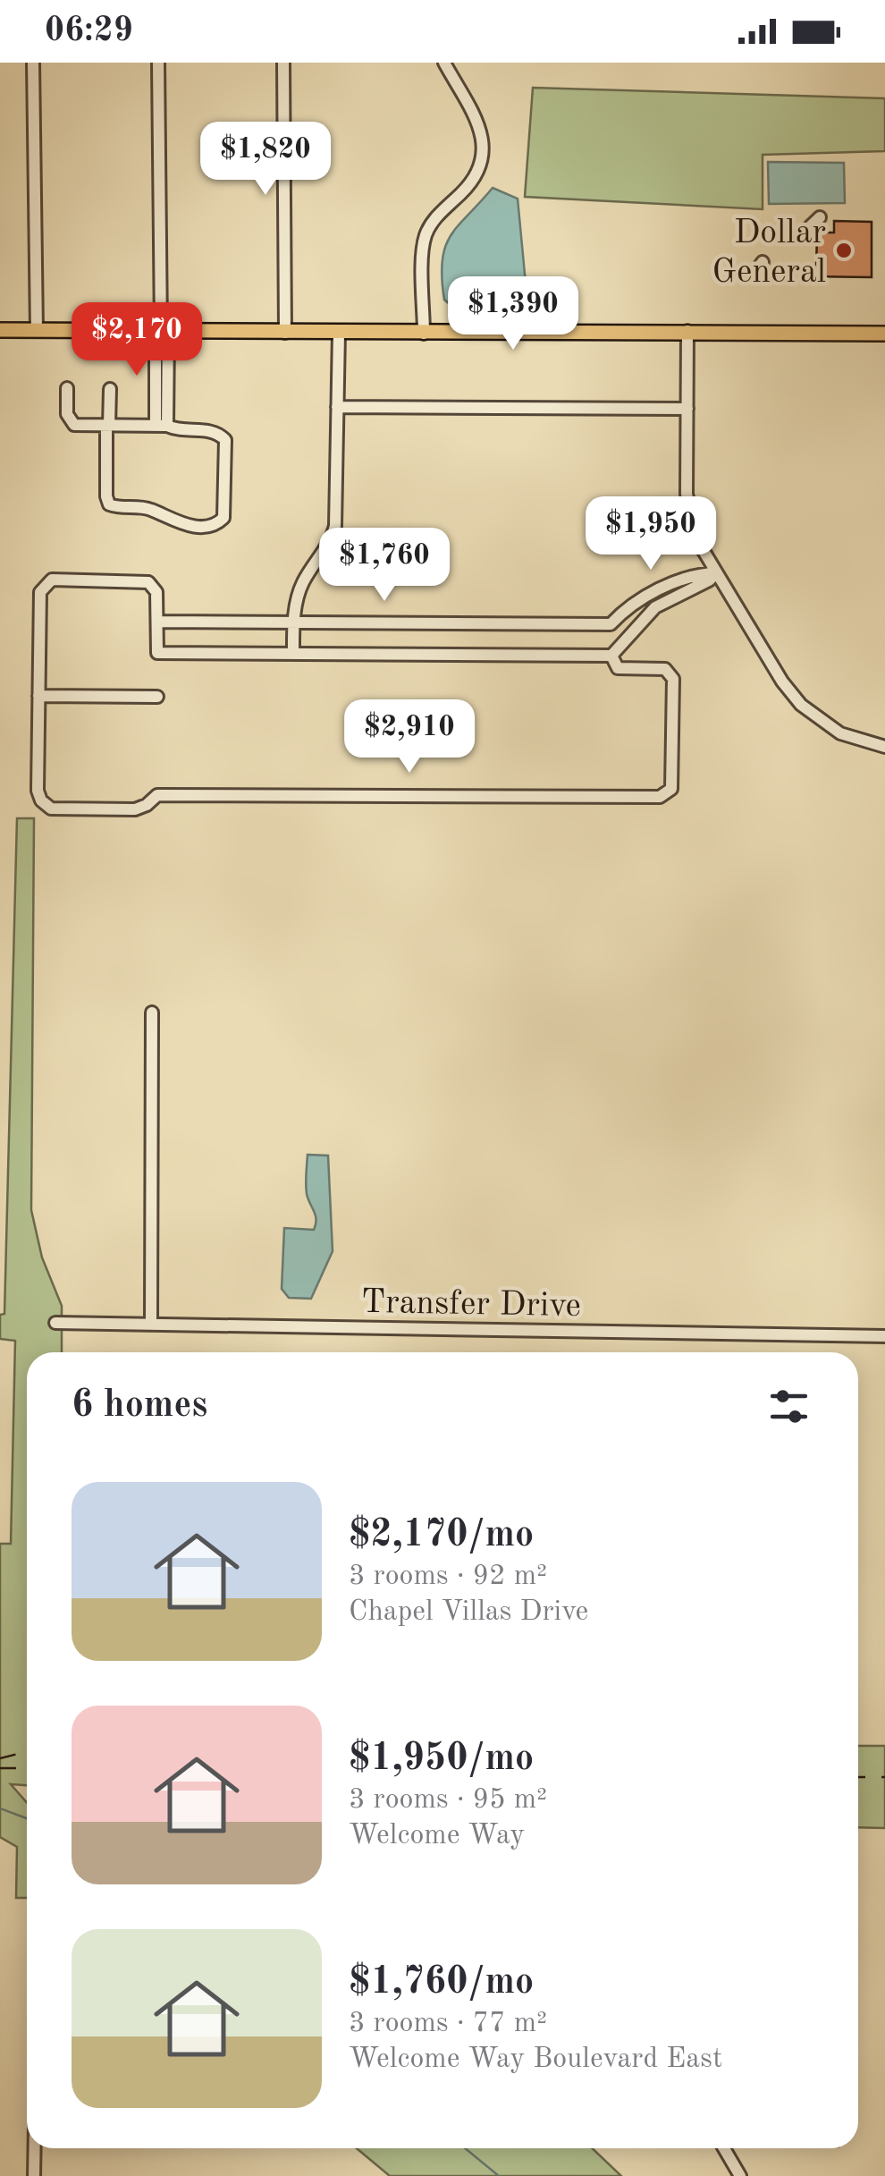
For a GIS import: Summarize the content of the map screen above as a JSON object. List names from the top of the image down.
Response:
{
  "streets": {
    "street": ["Transfer Drive"]
  },
  "places": ["Dollar General"],
  "page": {
    "status": "06:29",
    "price": [
      "$1,820",
      "$1,390",
      "$2,170",
      "$1,950",
      "$1,760",
      "$2,910"
    ],
    "heading": "6 homes",
    "list": [
      {
        "name": "$2,170/mo",
        "note": "3 rooms · 92 m² · Chapel Villas Drive"
      },
      {
        "name": "$1,950/mo",
        "note": "3 rooms · 95 m² · Welcome Way"
      },
      {
        "name": "$1,760/mo",
        "note": "3 rooms · 77 m² · Welcome Way Boulevard East"
      }
    ]
  }
}
